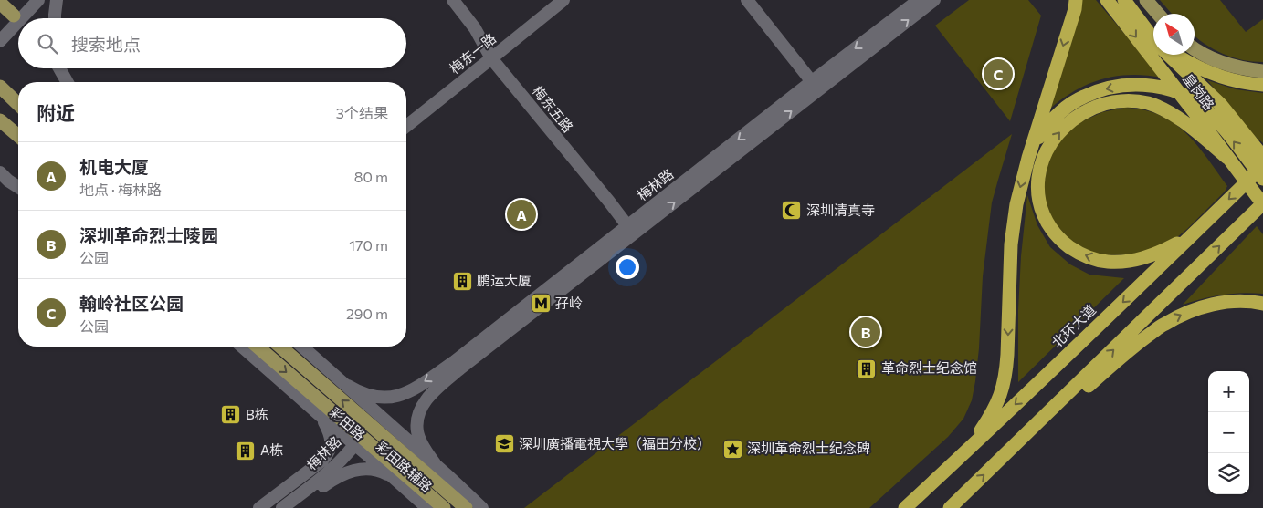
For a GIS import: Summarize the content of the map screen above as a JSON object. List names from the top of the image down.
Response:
{
  "streets": {
    "highway": ["皇岗路", "北环大道"],
    "main road": [
      "梅东一路",
      "梅东五路",
      "梅林路",
      "彩田路",
      "彩田路辅路"
    ]
  },
  "crossings": [
    ["梅东一路", "梅东五路"],
    ["梅东五路", "梅林路"],
    ["梅林路", "彩田路辅路"]
  ],
  "places": {
    "mosque": ["深圳清真寺"],
    "building": [
      "鹏运大厦",
      "革命烈士纪念馆",
      "B栋",
      "A栋"
    ],
    "metro station": ["孖岭"],
    "school or university": ["深圳廣播電視大學（福田分校）"],
    "place": ["深圳革命烈士纪念碑"]
  },
  "north": "top left",
  "page": {
    "search": "搜索地点",
    "pins": ["C", "A", "B"],
    "heading": ["附近", "3个结果"],
    "list": [
      {
        "mark": "A",
        "name": "机电大厦",
        "note": "地点 · 梅林路",
        "value": "80 m"
      },
      {
        "mark": "B",
        "name": "深圳革命烈士陵园",
        "note": "公园",
        "value": "170 m"
      },
      {
        "mark": "C",
        "name": "翰岭社区公园",
        "note": "公园",
        "value": "290 m"
      }
    ],
    "map_buttons": ["+", "−"]
  }
}
